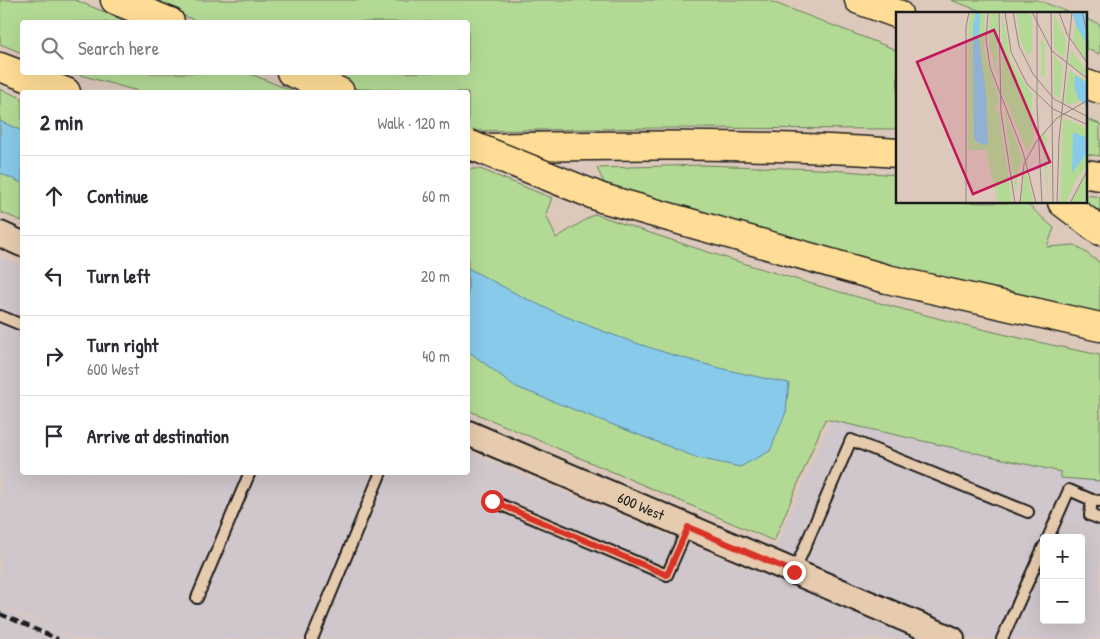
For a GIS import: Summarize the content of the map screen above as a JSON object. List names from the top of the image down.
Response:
{
  "streets": {
    "street": ["600 West"]
  },
  "page": {
    "search": "Search here",
    "heading": ["2 min", "Walk · 120 m"],
    "list": [
      ["Continue", "60 m"],
      ["Turn left", "20 m"],
      ["Turn right", "600 West", "40 m"],
      "Arrive at destination"
    ],
    "map_buttons": ["+", "−"]
  }
}
